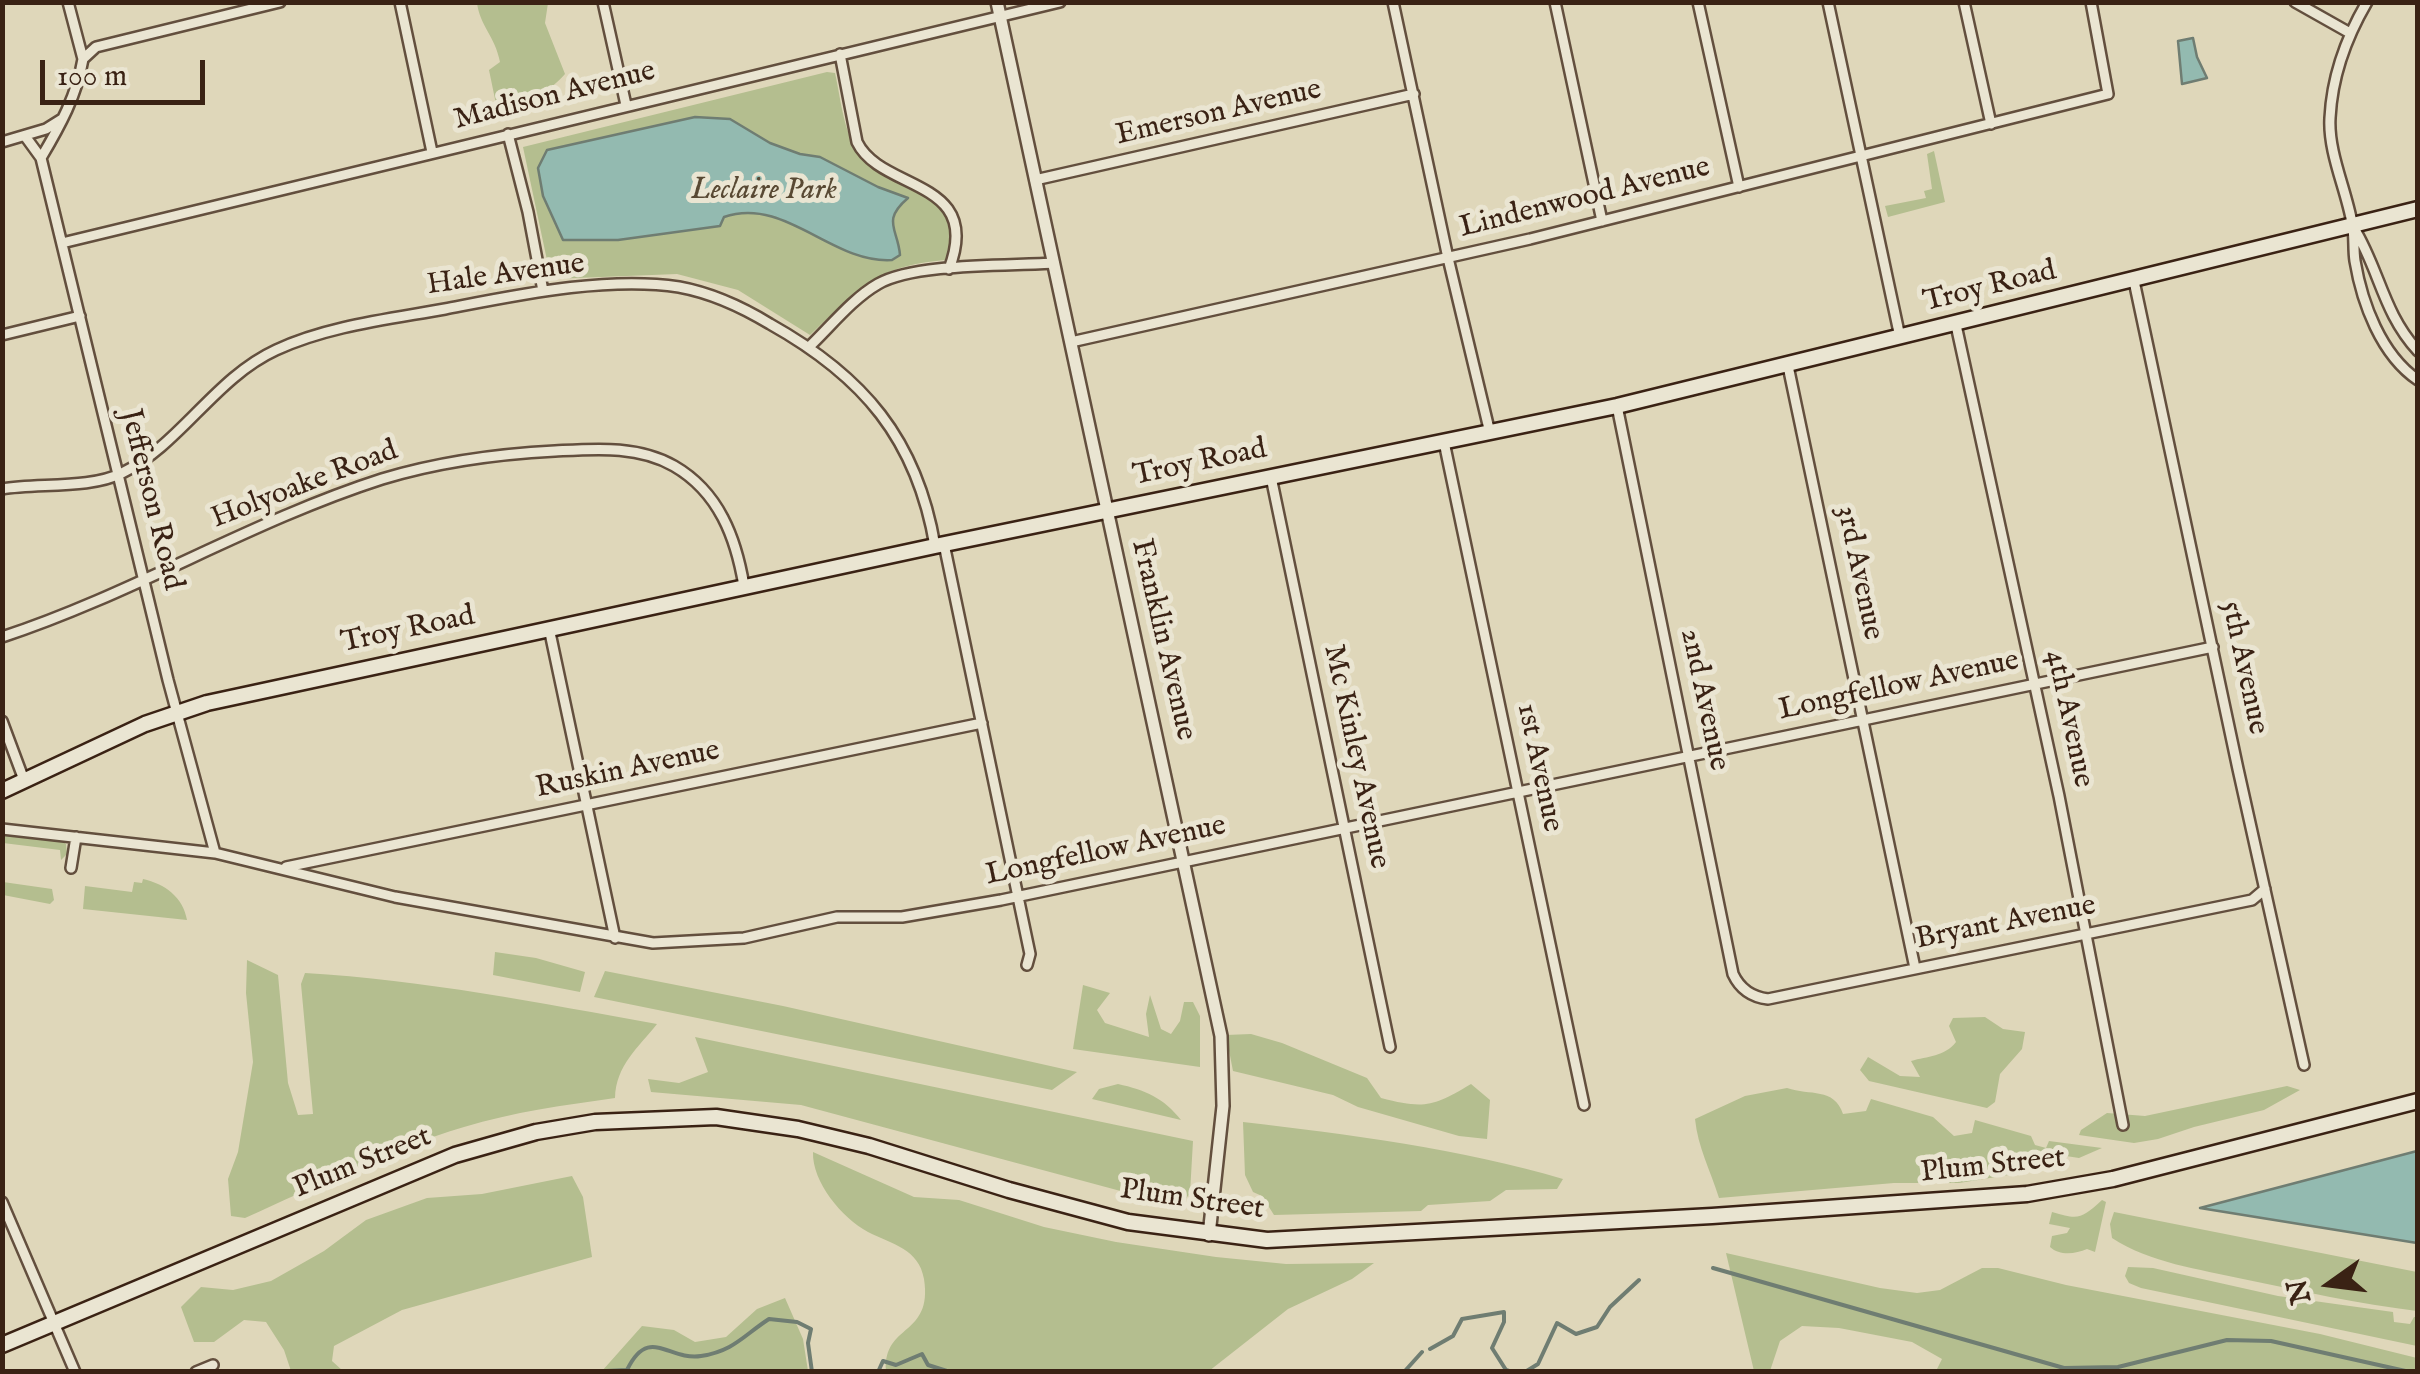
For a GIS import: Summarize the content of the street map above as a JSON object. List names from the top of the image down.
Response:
{
  "streets": {
    "main road": ["Troy Road", "Plum Street"],
    "street": [
      "Madison Avenue",
      "Emerson Avenue",
      "Lindenwood Avenue",
      "Hale Avenue",
      "Holyoake Road",
      "Jefferson Road",
      "3rd Avenue",
      "Franklin Avenue",
      "5th Avenue",
      "Longfellow Avenue",
      "2nd Avenue",
      "4th Avenue",
      "Mc Kinley Avenue",
      "1st Avenue",
      "Ruskin Avenue",
      "Bryant Avenue"
    ]
  },
  "crossings": [
    ["Madison Avenue", "Jefferson Road"],
    ["Madison Avenue", "Franklin Avenue"],
    ["Emerson Avenue", "Franklin Avenue"],
    ["Lindenwood Avenue", "Franklin Avenue"],
    ["Hale Avenue", "Troy Road"],
    ["Hale Avenue", "Jefferson Road"],
    ["Hale Avenue", "Longfellow Avenue"],
    ["Hale Avenue", "Ruskin Avenue"],
    ["Troy Road", "Holyoake Road"],
    ["Troy Road", "Jefferson Road"],
    ["Troy Road", "3rd Avenue"],
    ["Troy Road", "Franklin Avenue"],
    ["Troy Road", "5th Avenue"],
    ["Troy Road", "2nd Avenue"],
    ["Troy Road", "4th Avenue"],
    ["Troy Road", "Mc Kinley Avenue"],
    ["Troy Road", "1st Avenue"],
    ["Holyoake Road", "Jefferson Road"],
    ["Jefferson Road", "Longfellow Avenue"],
    ["3rd Avenue", "Longfellow Avenue"],
    ["3rd Avenue", "Bryant Avenue"],
    ["Franklin Avenue", "Longfellow Avenue"],
    ["Franklin Avenue", "Plum Street"],
    ["5th Avenue", "Longfellow Avenue"],
    ["5th Avenue", "Bryant Avenue"],
    ["Longfellow Avenue", "2nd Avenue"],
    ["Longfellow Avenue", "4th Avenue"],
    ["Longfellow Avenue", "Mc Kinley Avenue"],
    ["Longfellow Avenue", "1st Avenue"],
    ["Longfellow Avenue", "Ruskin Avenue"],
    ["2nd Avenue", "Bryant Avenue"],
    ["4th Avenue", "Bryant Avenue"]
  ],
  "parks": ["Leclaire Park"],
  "scale_bar": "100 m",
  "north": "left"
}
